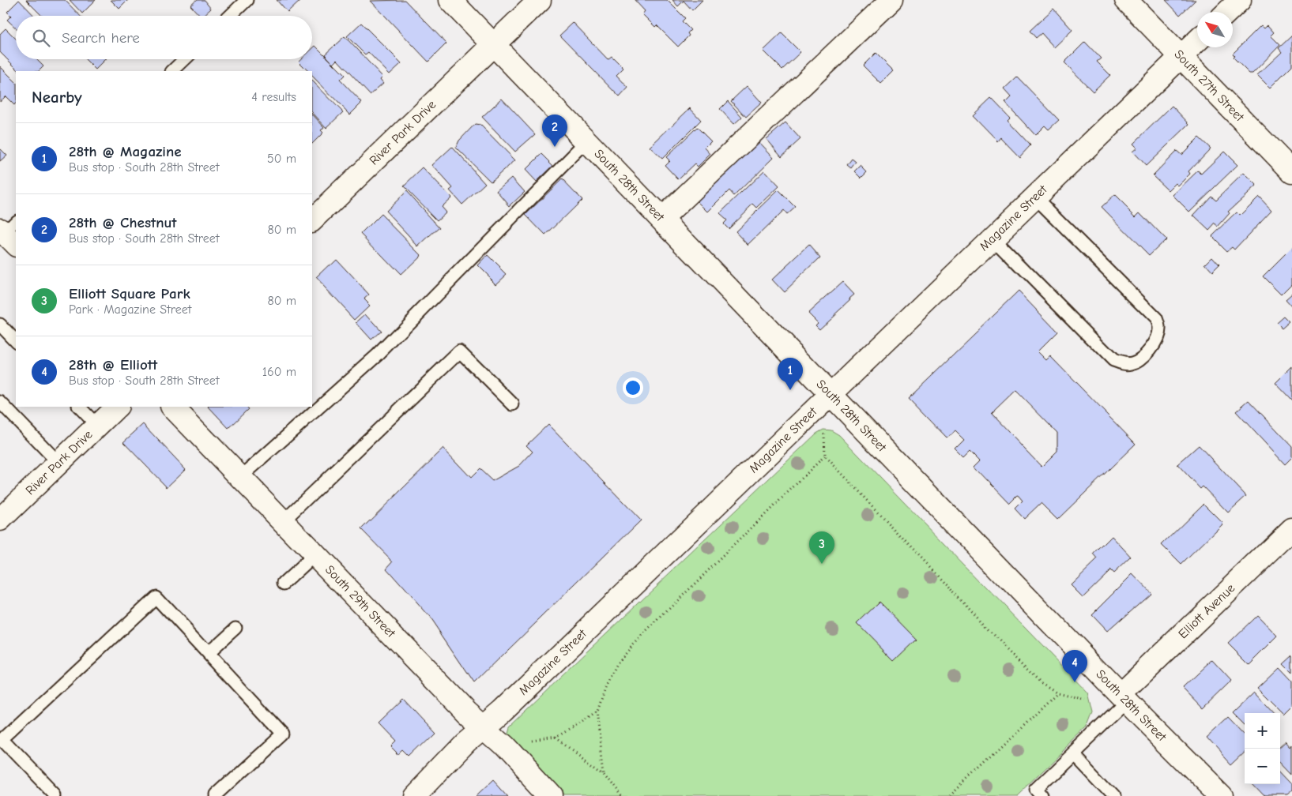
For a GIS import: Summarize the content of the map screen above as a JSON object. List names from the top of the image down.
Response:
{
  "streets": {
    "street": [
      "South 27th Street",
      "River Park Drive",
      "South 28th Street",
      "Magazine Street",
      "South 29th Street",
      "Elliott Avenue"
    ]
  },
  "crossings": [
    ["South 27th Street", "Magazine Street"],
    ["River Park Drive", "South 28th Street"],
    ["South 28th Street", "Magazine Street"],
    ["South 28th Street", "Elliott Avenue"],
    ["Magazine Street", "South 29th Street"]
  ],
  "north": "top left",
  "page": {
    "search": "Search here",
    "heading": ["Nearby", "4 results"],
    "pins": [
      "2",
      "1",
      "3",
      "4"
    ],
    "list": [
      {
        "mark": "1",
        "name": "28th @ Magazine",
        "note": "Bus stop · South 28th Street",
        "value": "50 m"
      },
      {
        "mark": "2",
        "name": "28th @ Chestnut",
        "note": "Bus stop · South 28th Street",
        "value": "80 m"
      },
      {
        "mark": "3",
        "name": "Elliott Square Park",
        "note": "Park · Magazine Street",
        "value": "80 m"
      },
      {
        "mark": "4",
        "name": "28th @ Elliott",
        "note": "Bus stop · South 28th Street",
        "value": "160 m"
      }
    ],
    "map_buttons": ["+", "−"]
  }
}
